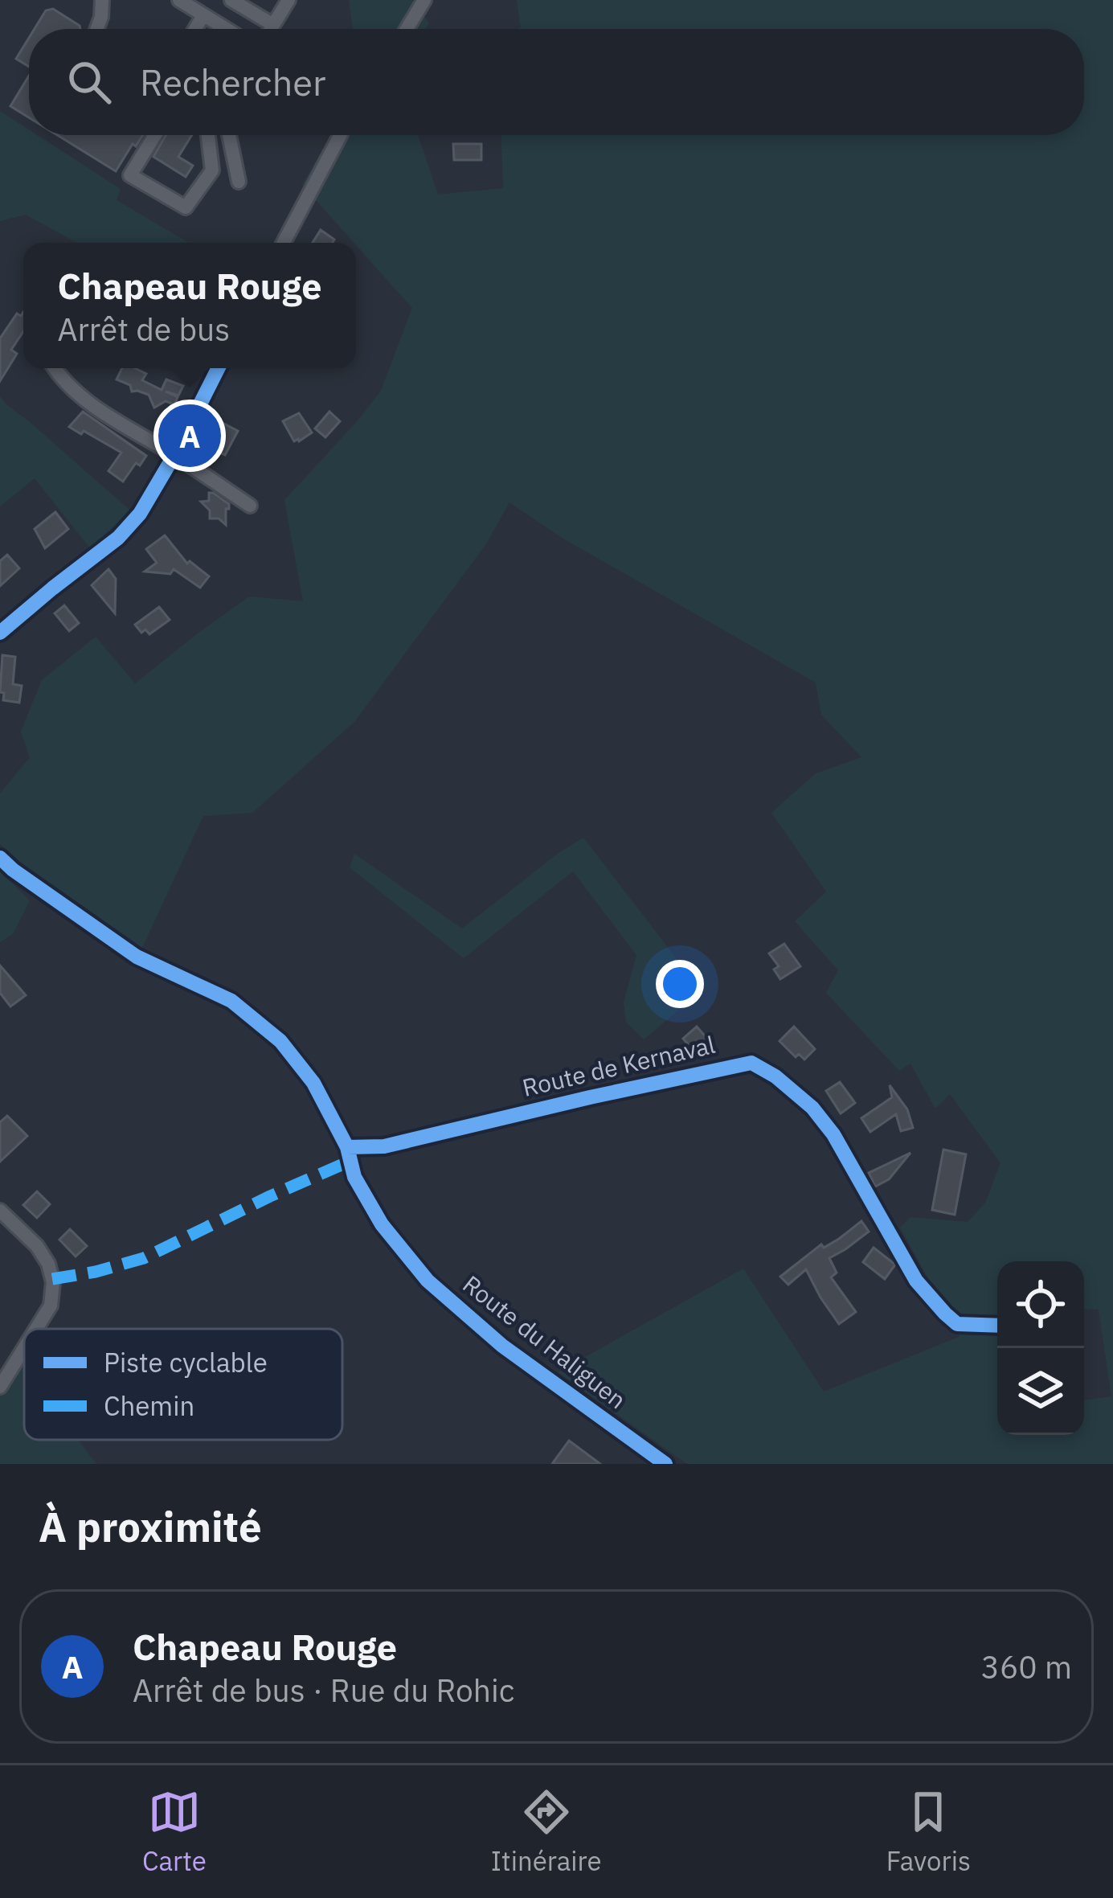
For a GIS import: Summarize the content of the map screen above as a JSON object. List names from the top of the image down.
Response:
{
  "streets": {
    "street": ["Route de Kernaval", "Route du Haliguen"]
  },
  "crossings": [
    ["Route de Kernaval", "Route du Haliguen"]
  ],
  "legend": ["Piste cyclable", "Chemin"],
  "page": {
    "search": "Rechercher",
    "popup": ["Chapeau Rouge", "Arrêt de bus"],
    "pins": "A",
    "heading": "À proximité",
    "list": [
      {
        "mark": "A",
        "name": "Chapeau Rouge",
        "note": "Arrêt de bus · Rue du Rohic",
        "value": "360 m"
      }
    ],
    "nav": ["Carte", "Itinéraire", "Favoris"]
  }
}
